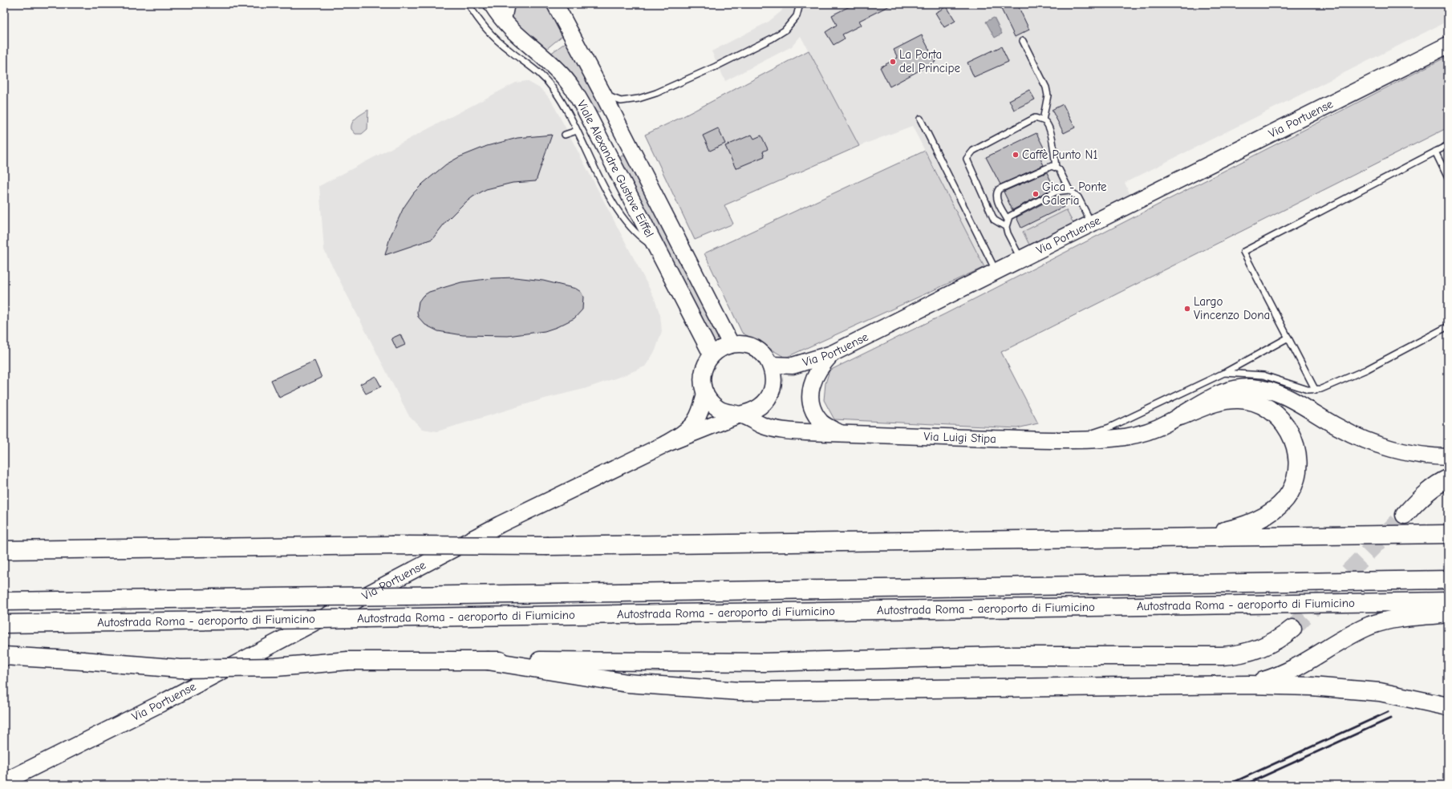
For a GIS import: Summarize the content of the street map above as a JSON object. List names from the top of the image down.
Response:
{
  "streets": {
    "highway": ["Autostrada Roma - aeroporto di Fiumicino"],
    "main road": ["Via Portuense", "Viale Alexandre Gustave Eiffel", "Via Luigi Stipa"]
  },
  "crossings": [
    ["Via Portuense", "Viale Alexandre Gustave Eiffel"],
    ["Via Portuense", "Via Luigi Stipa"],
    ["Viale Alexandre Gustave Eiffel", "Via Luigi Stipa"]
  ],
  "places": [
    "La Porta del Principe",
    "Caffè Punto N1",
    "Gica - Ponte Galeria",
    "Largo Vincenzo Dona"
  ]
}
